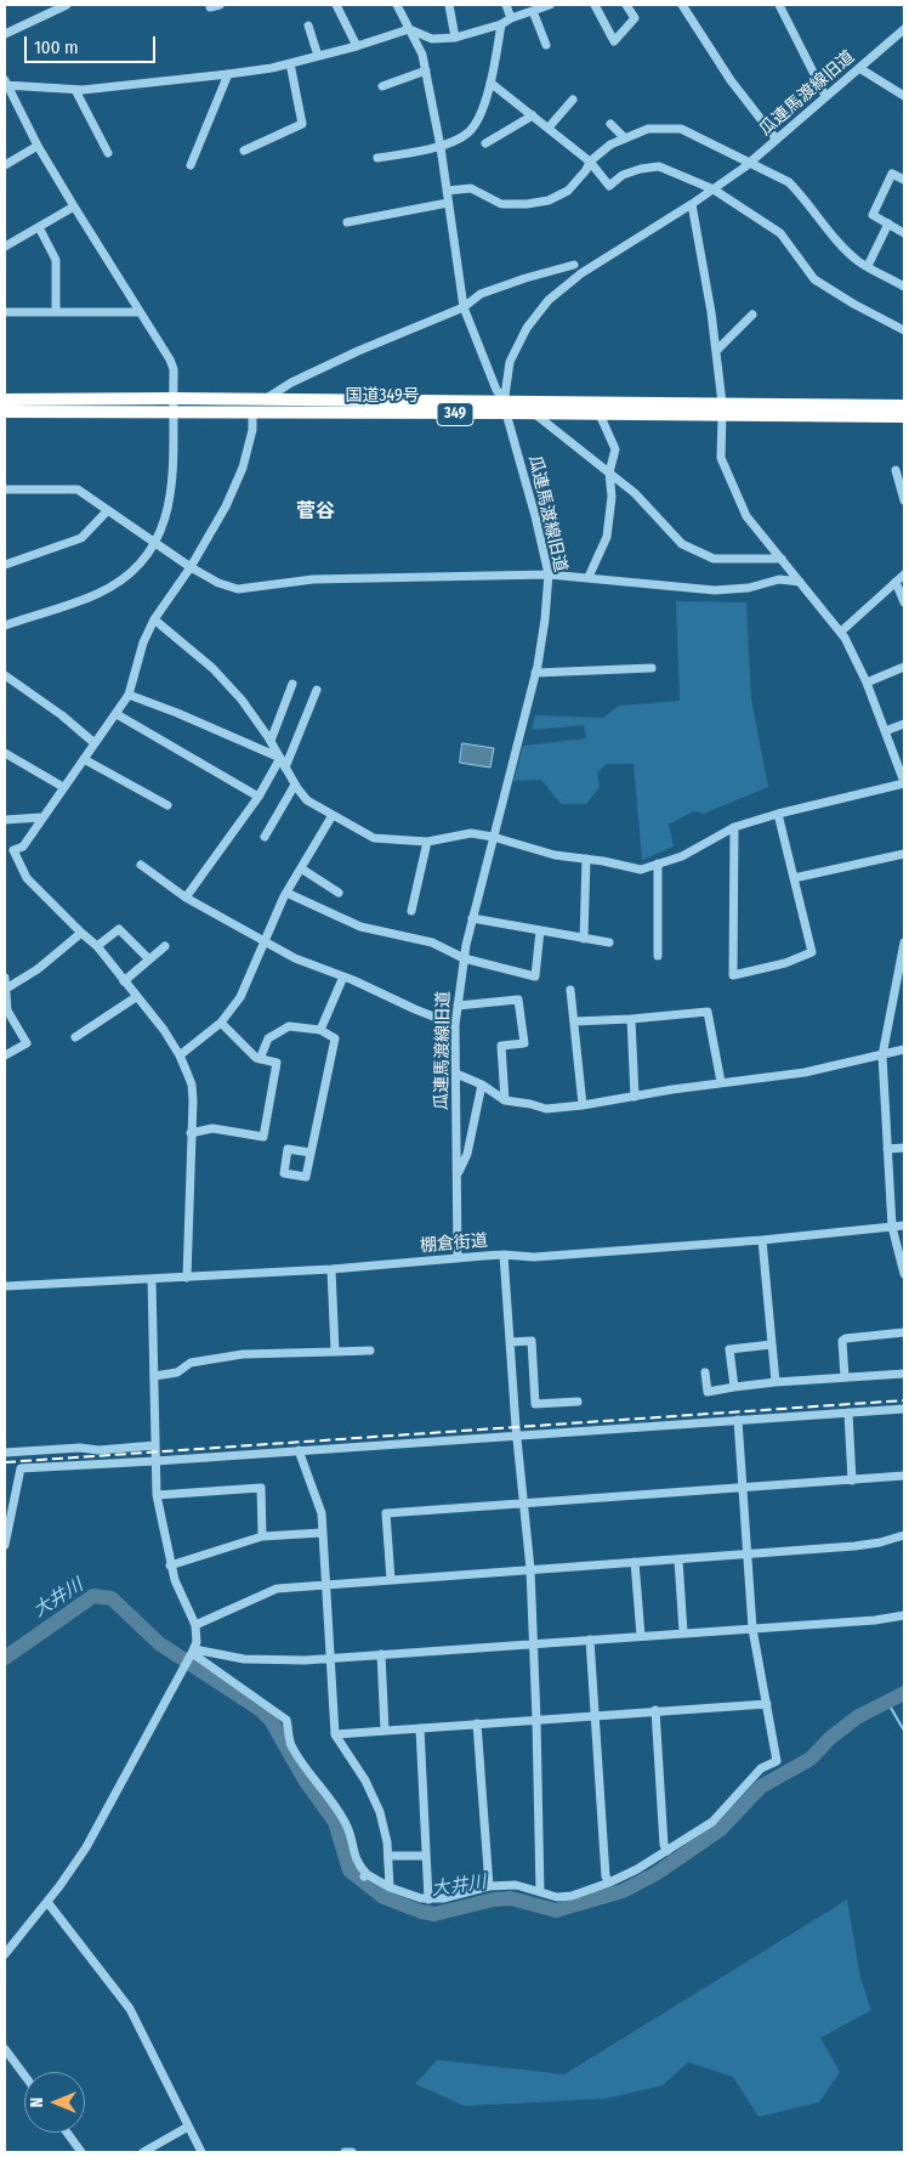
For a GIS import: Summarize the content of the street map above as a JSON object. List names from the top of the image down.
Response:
{
  "streets": {
    "highway": ["国道349号", "349"],
    "street": ["瓜連馬渡線旧道", "棚倉街道"]
  },
  "crossings": [
    ["瓜連馬渡線旧道", "国道349号"],
    ["瓜連馬渡線旧道", "棚倉街道"]
  ],
  "districts": ["菅谷"],
  "water": ["大井川"],
  "scale_bar": "100 m",
  "north": "left"
}
